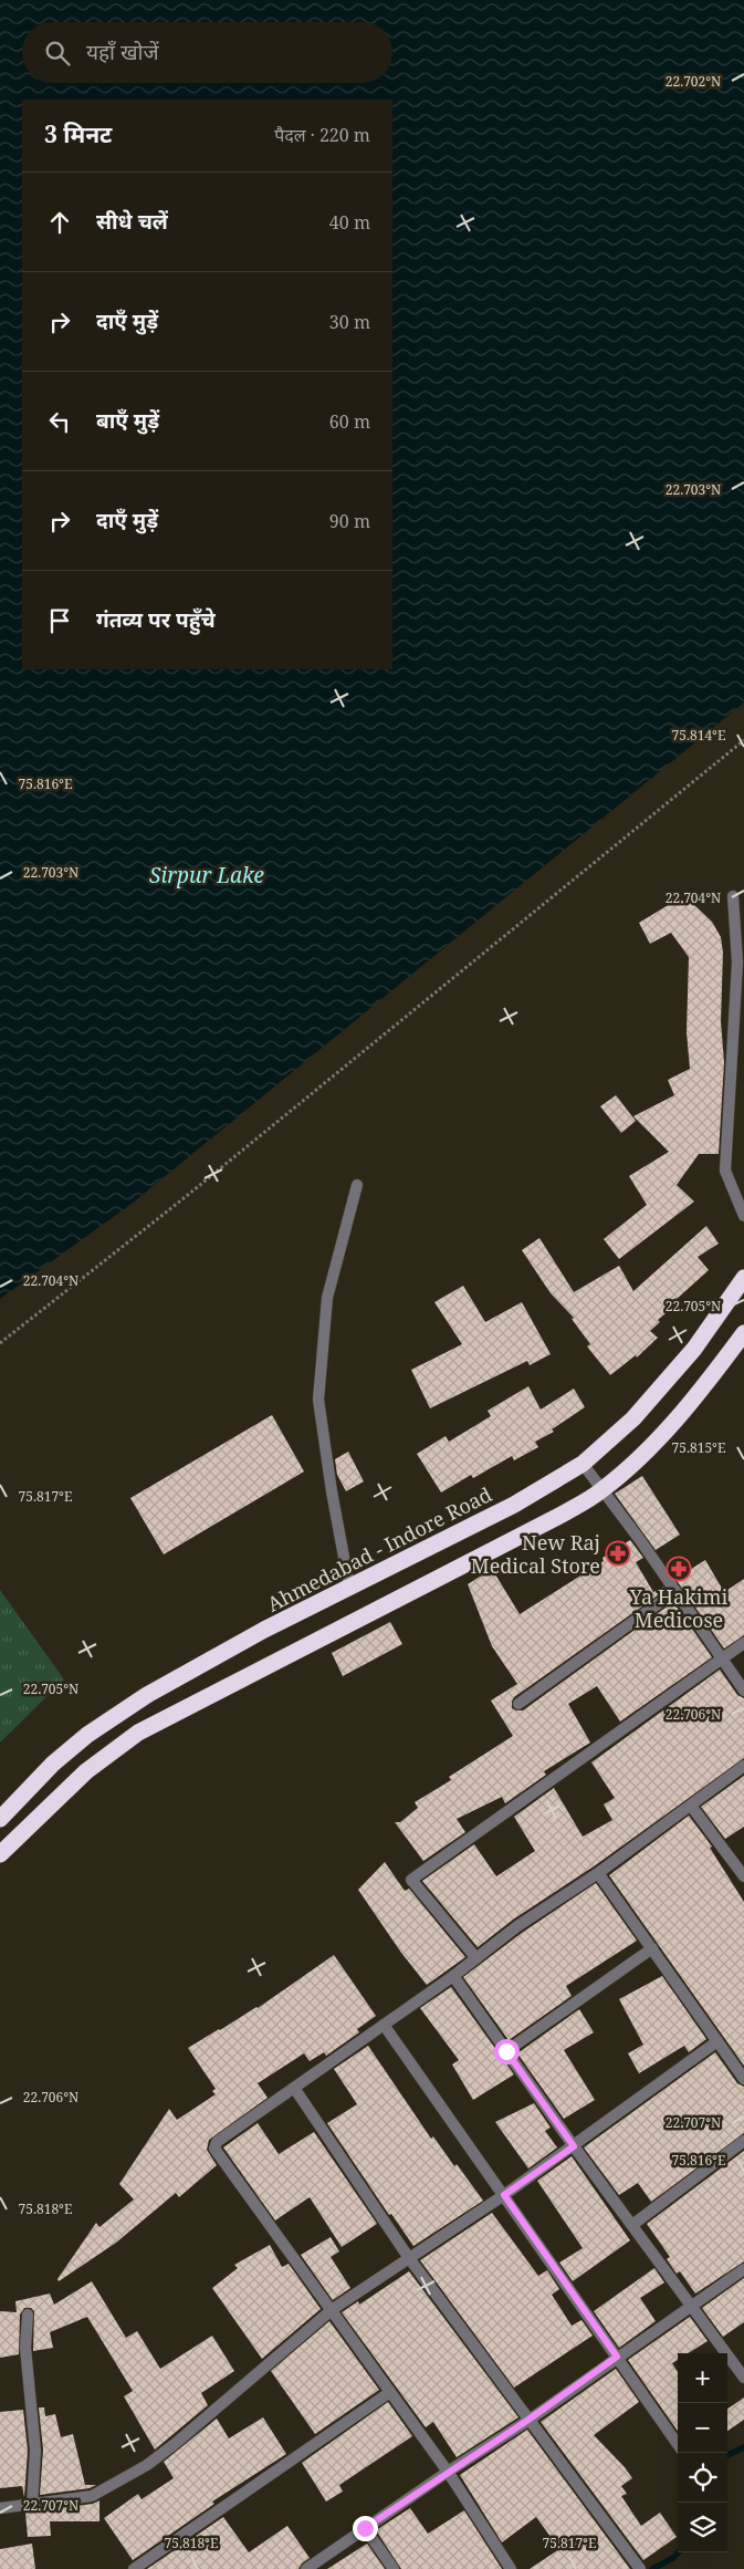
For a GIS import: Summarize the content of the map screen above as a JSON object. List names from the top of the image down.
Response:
{
  "streets": {
    "highway": ["Ahmedabad - Indore Road"]
  },
  "water": ["Sirpur Lake"],
  "places": {
    "pharmacy": ["New Raj Medical Store", "Ya Hakimi Medicose"]
  },
  "page": {
    "search": "यहाँ खोजें",
    "heading": ["3 मिनट", "पैदल · 220 m"],
    "list": [
      ["सीधे चलें", "40 m"],
      ["दाएँ मुड़ें", "30 m"],
      ["बाएँ मुड़ें", "60 m"],
      ["दाएँ मुड़ें", "90 m"],
      "गंतव्य पर पहुँचे"
    ],
    "map_buttons": ["+", "−"]
  },
  "coordinates": [
    "22.702°N",
    "22.703°N",
    "75.814°E",
    "75.816°E",
    "22.704°N",
    "22.705°N",
    "75.815°E",
    "75.817°E",
    "22.706°N",
    "22.707°N",
    "75.818°E"
  ]
}
